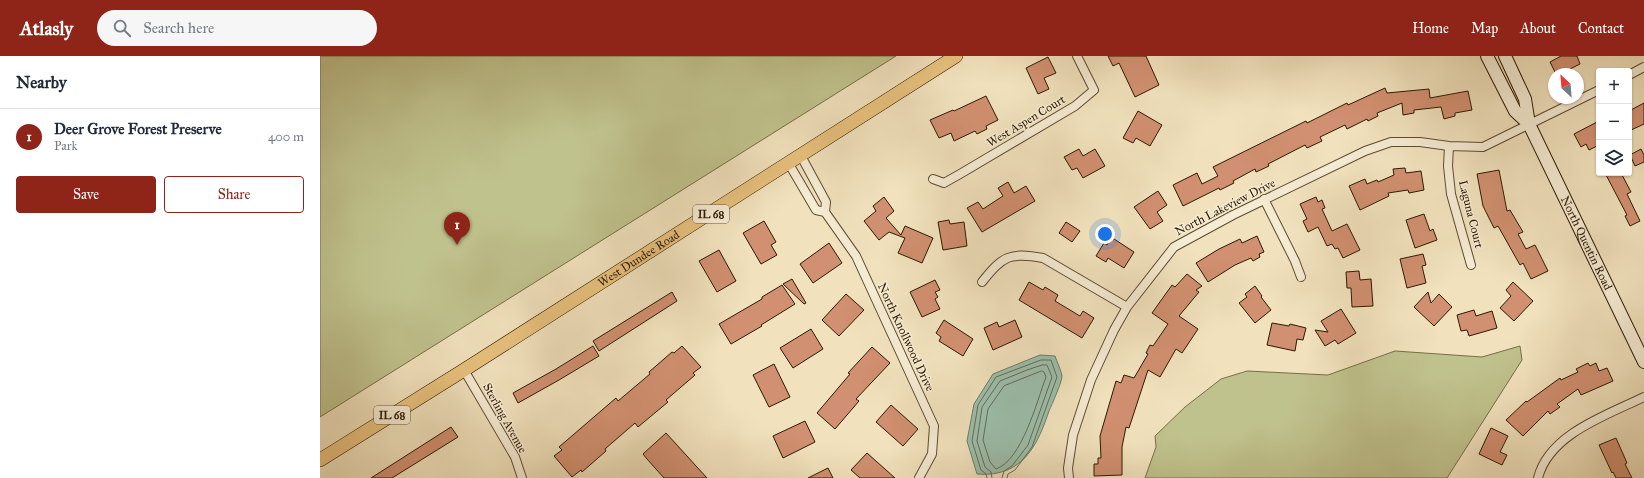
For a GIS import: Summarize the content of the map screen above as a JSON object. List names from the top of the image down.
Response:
{
  "streets": {
    "main road": ["IL 68", "North Quentin Road", "West Dundee Road"],
    "street": [
      "West Aspen Court",
      "North Lakeview Drive",
      "Laguna Court",
      "North Knollwood Drive",
      "Sterling Avenue"
    ]
  },
  "crossings": [
    ["North Lakeview Drive", "Laguna Court"],
    ["North Lakeview Drive", "North Quentin Road"],
    ["West Dundee Road", "North Knollwood Drive"],
    ["West Dundee Road", "Sterling Avenue"]
  ],
  "north": "top left",
  "page": {
    "header": "Atlasly",
    "search": "Search here",
    "nav": [
      "Home",
      "Map",
      "About",
      "Contact"
    ],
    "heading": "Nearby",
    "map_buttons": ["+", "−"],
    "list": [
      {
        "mark": "1",
        "name": "Deer Grove Forest Preserve",
        "note": "Park",
        "value": "400 m"
      }
    ],
    "buttons": ["Save", "Share"],
    "pins": "1"
  }
}
